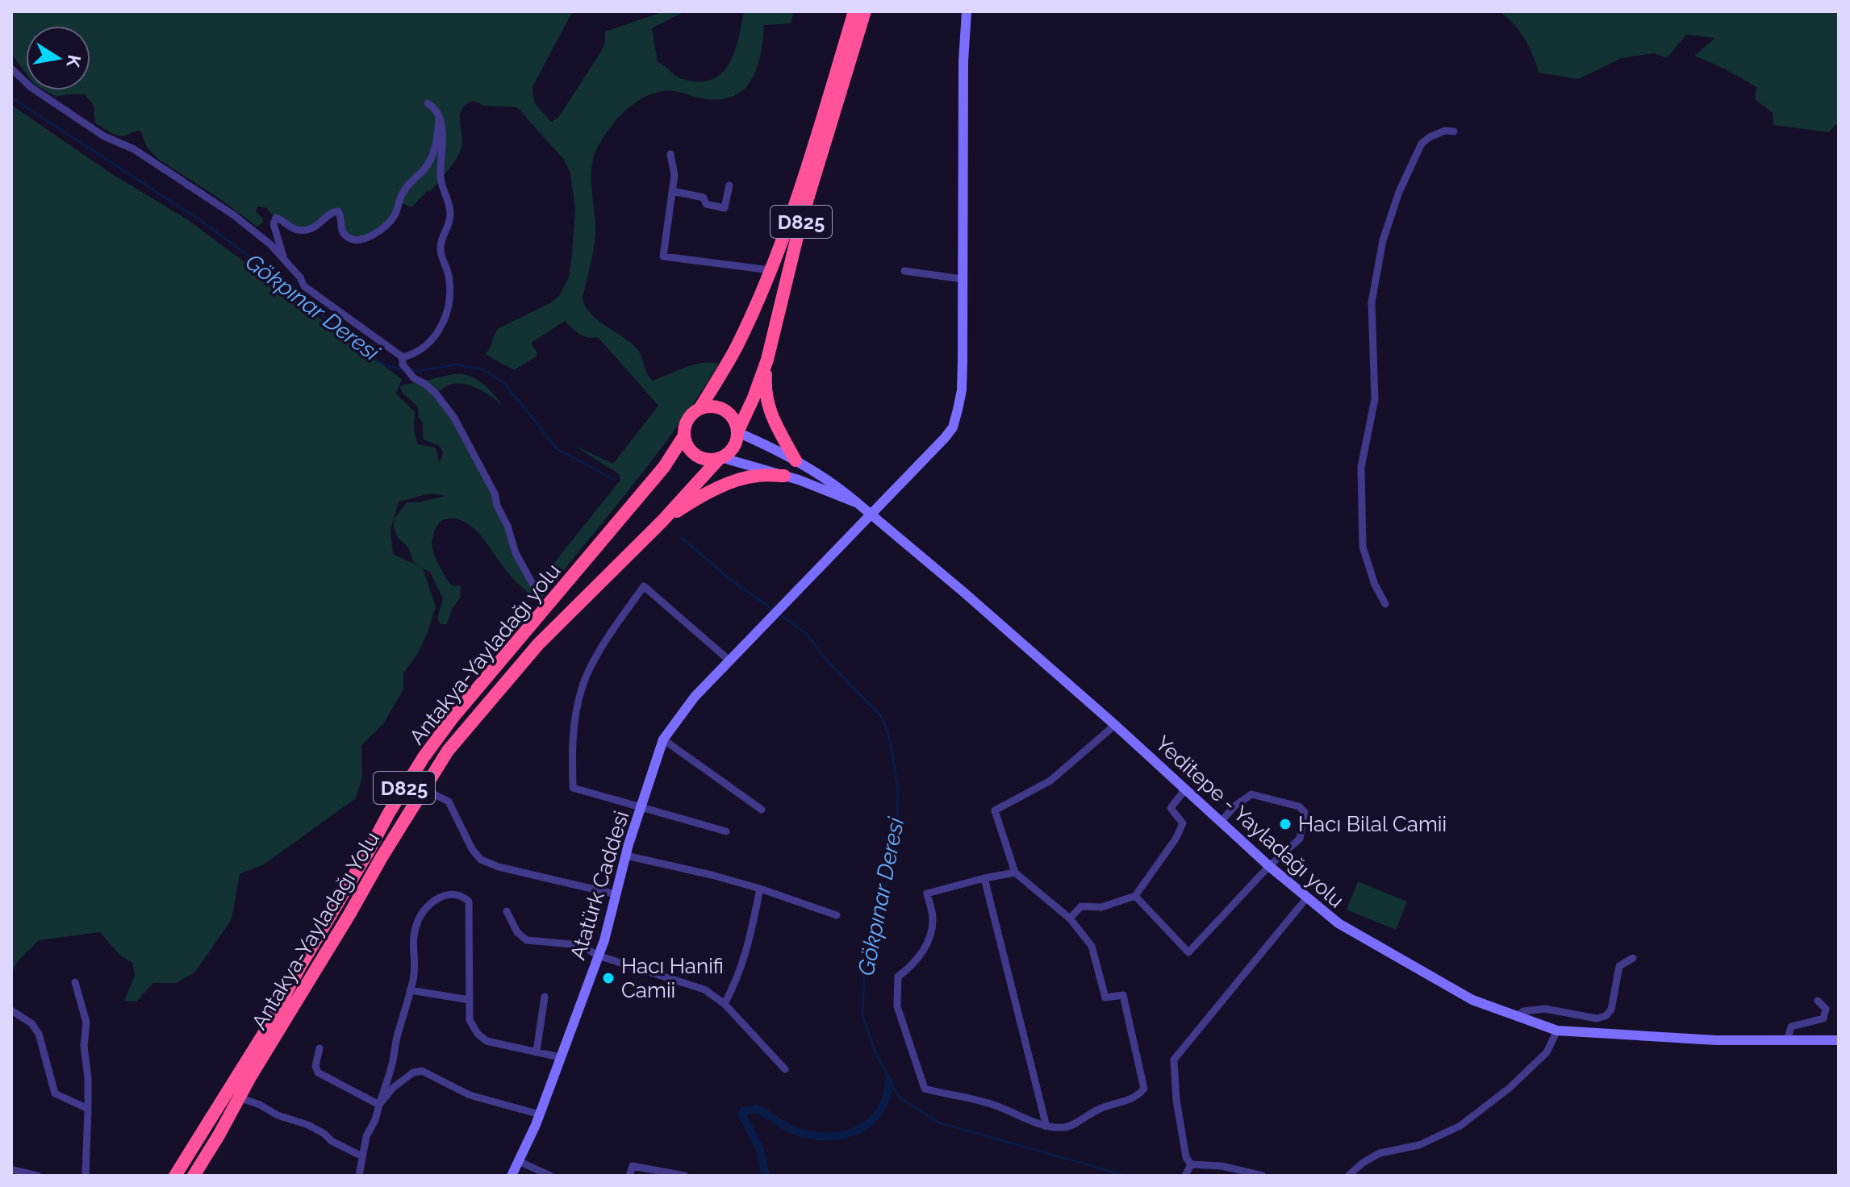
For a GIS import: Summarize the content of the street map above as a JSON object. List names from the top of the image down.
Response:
{
  "streets": {
    "highway": ["D825", "Antakya-Yayladağı yolu", "Antakya-Yayladağı Yolu"],
    "main road": ["Yeditepe - Yayladağı yolu", "Atatürk Caddesi"]
  },
  "crossings": [
    ["D825", "Antakya-Yayladağı yolu"],
    ["D825", "Yeditepe - Yayladağı yolu"],
    ["D825", "Antakya-Yayladağı Yolu"],
    ["Antakya-Yayladağı yolu", "Yeditepe - Yayladağı yolu"],
    ["Antakya-Yayladağı yolu", "Antakya-Yayladağı Yolu"],
    ["Yeditepe - Yayladağı yolu", "Atatürk Caddesi"],
    ["Yeditepe - Yayladağı yolu", "Antakya-Yayladağı Yolu"]
  ],
  "water": ["Gökpınar Deresi"],
  "places": ["Hacı Bilal Camii", "Hacı Hanifi Camii"],
  "north": "right"
}
